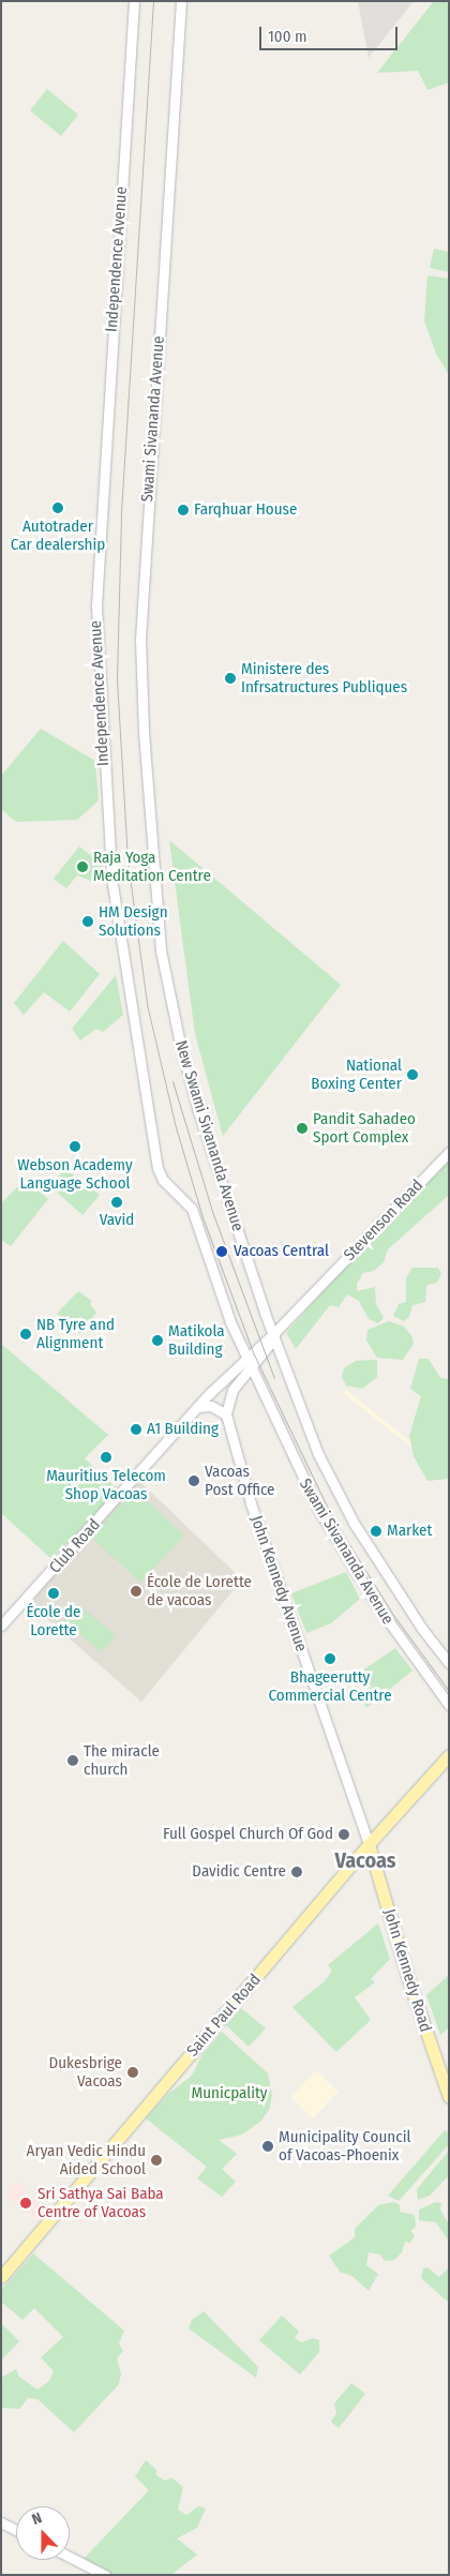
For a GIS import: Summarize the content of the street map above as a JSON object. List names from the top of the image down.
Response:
{
  "streets": {
    "main road": ["John Kennedy Road", "Saint Paul Road"],
    "street": [
      "Independence Avenue",
      "Swami Sivananda Avenue",
      "New Swami Sivananda Avenue",
      "Stevenson Road",
      "Club Road",
      "John Kennedy Avenue"
    ]
  },
  "crossings": [
    ["Independence Avenue", "Swami Sivananda Avenue"],
    ["Independence Avenue", "Club Road"],
    ["Swami Sivananda Avenue", "New Swami Sivananda Avenue"],
    ["Swami Sivananda Avenue", "Stevenson Road"],
    ["Swami Sivananda Avenue", "Club Road"],
    ["New Swami Sivananda Avenue", "Stevenson Road"],
    ["John Kennedy Avenue", "John Kennedy Road"],
    ["John Kennedy Avenue", "Saint Paul Road"],
    ["John Kennedy Road", "Saint Paul Road"]
  ],
  "districts": ["Vacoas"],
  "parks": ["Municpality"],
  "places": [
    "Autotrader Car dealership",
    "Farqhuar House",
    "Ministere des Infrsatructures Publiques",
    "Raja Yoga Meditation Centre",
    "HM Design Solutions",
    "National Boxing Center",
    "Pandit Sahadeo Sport Complex",
    "Webson Academy Language School",
    "Vavid",
    "Vacoas Central",
    "NB Tyre and Alignment",
    "Matikola Building",
    "A1 Building",
    "Mauritius Telecom Shop Vacoas",
    "Vacoas Post Office",
    "Market",
    "École de Lorette de vacoas",
    "École de Lorette",
    "Bhageerutty Commercial Centre",
    "The miracle church",
    "Full Gospel Church Of God",
    "Davidic Centre",
    "Dukesbrige Vacoas",
    "Municipality Council of Vacoas-Phoenix",
    "Aryan Vedic Hindu Aided School",
    "Sri Sathya Sai Baba Centre of Vacoas"
  ],
  "scale_bar": "100 m",
  "north": "top"
}
